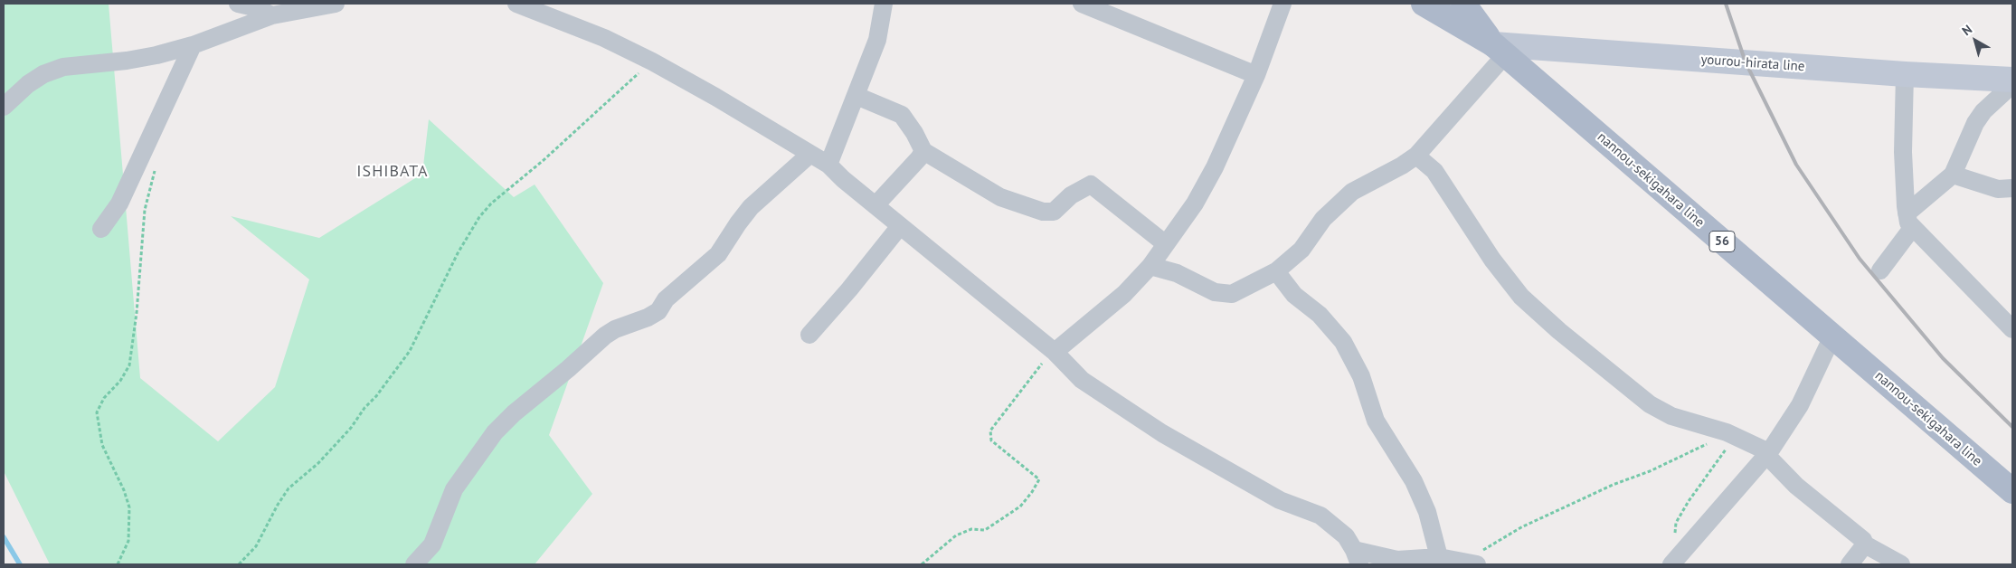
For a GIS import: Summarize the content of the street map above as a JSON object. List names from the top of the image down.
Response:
{
  "streets": {
    "main road": ["yourou-hirata line", "nannou-sekigahara line", "56"]
  },
  "crossings": [
    ["yourou-hirata line", "nannou-sekigahara line"]
  ],
  "districts": ["ISHIBATA"],
  "north": "top left"
}
